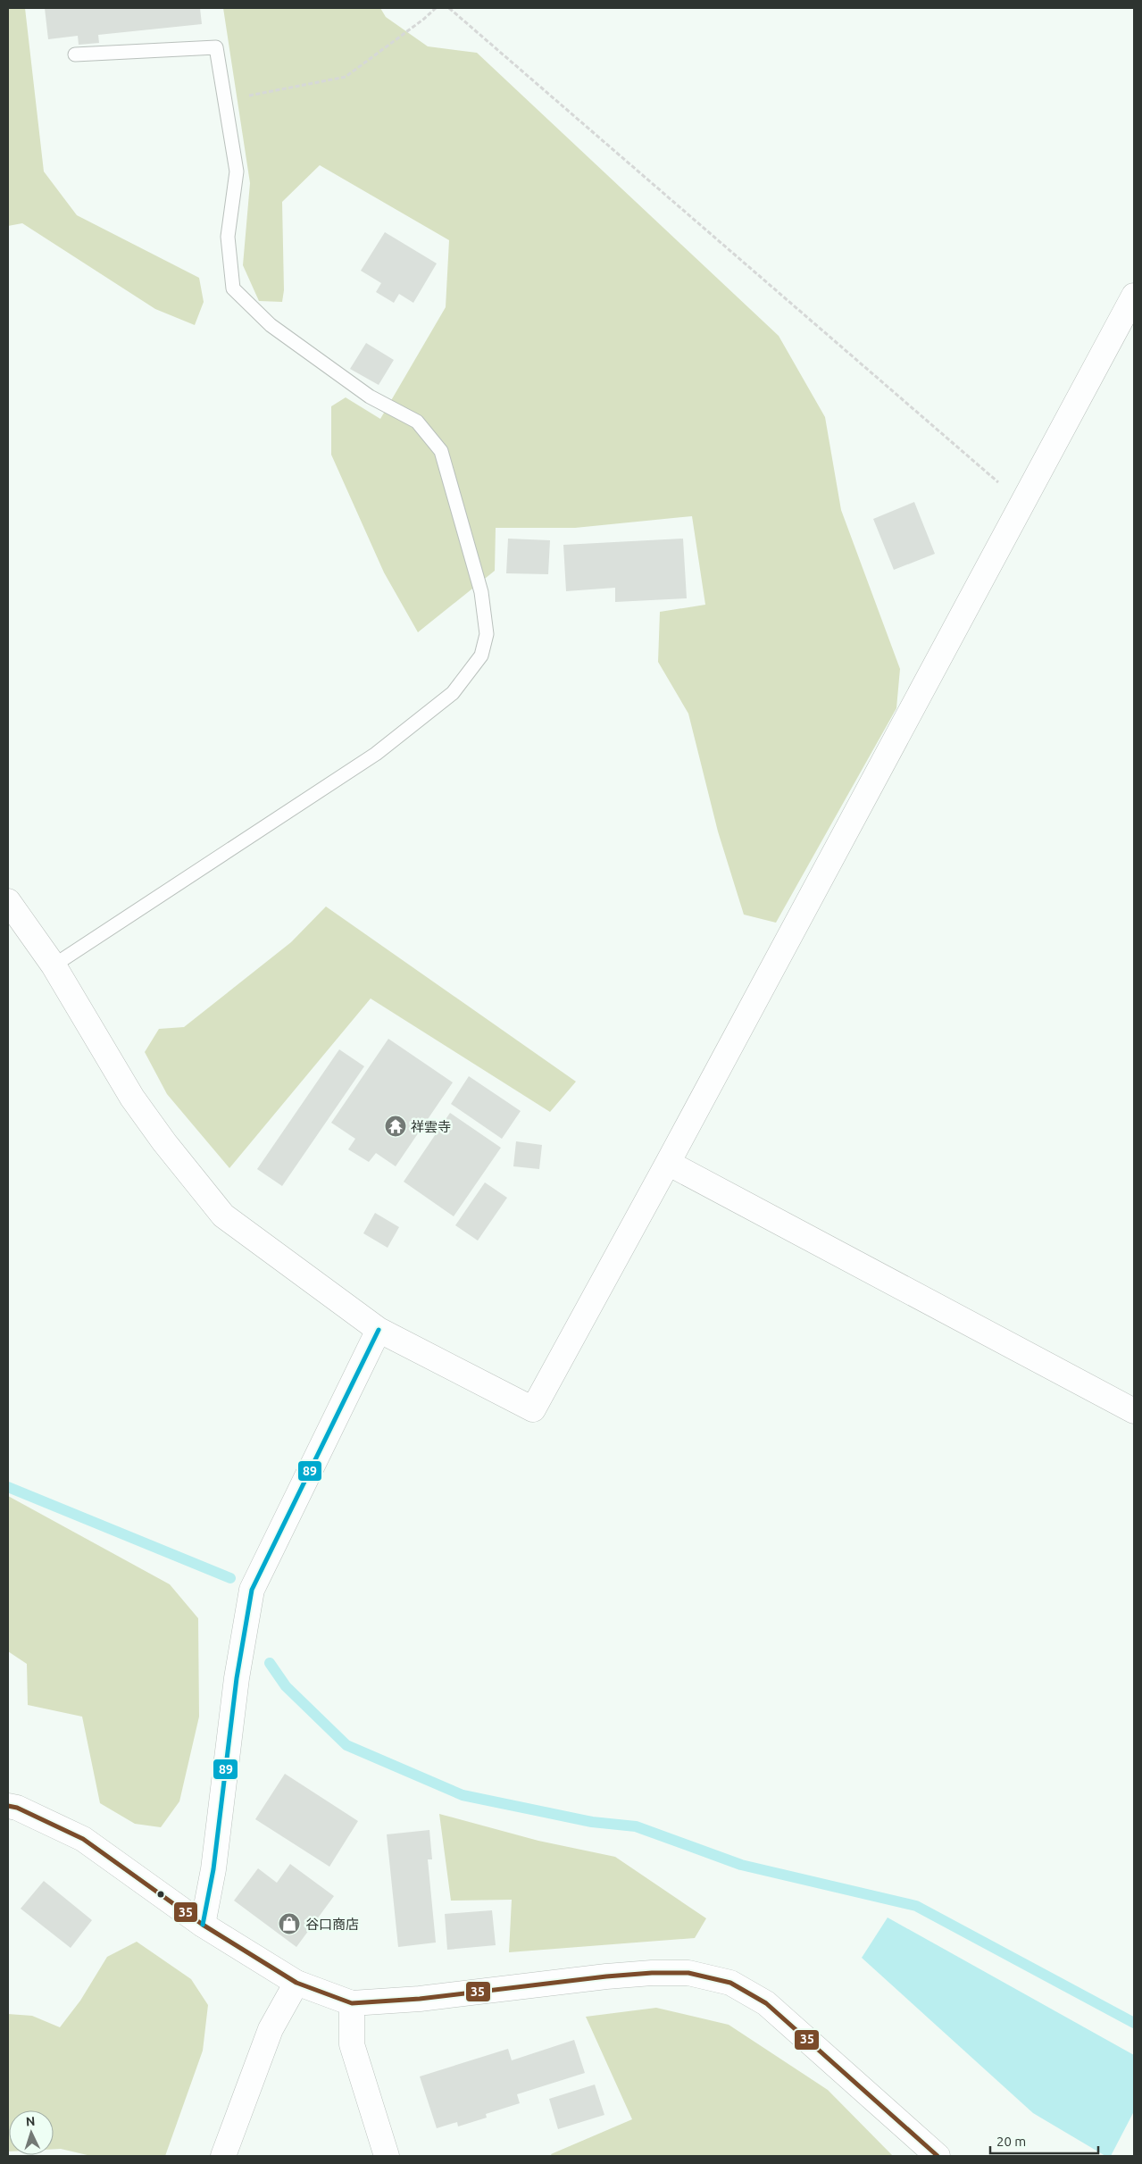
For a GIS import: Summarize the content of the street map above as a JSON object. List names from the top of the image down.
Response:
{
  "places": {
    "temple": ["祥雲寺"],
    "shop": ["谷口商店"]
  },
  "lines": ["transit line 89", "transit line 35"],
  "scale_bar": "20 m",
  "north": "top"
}
